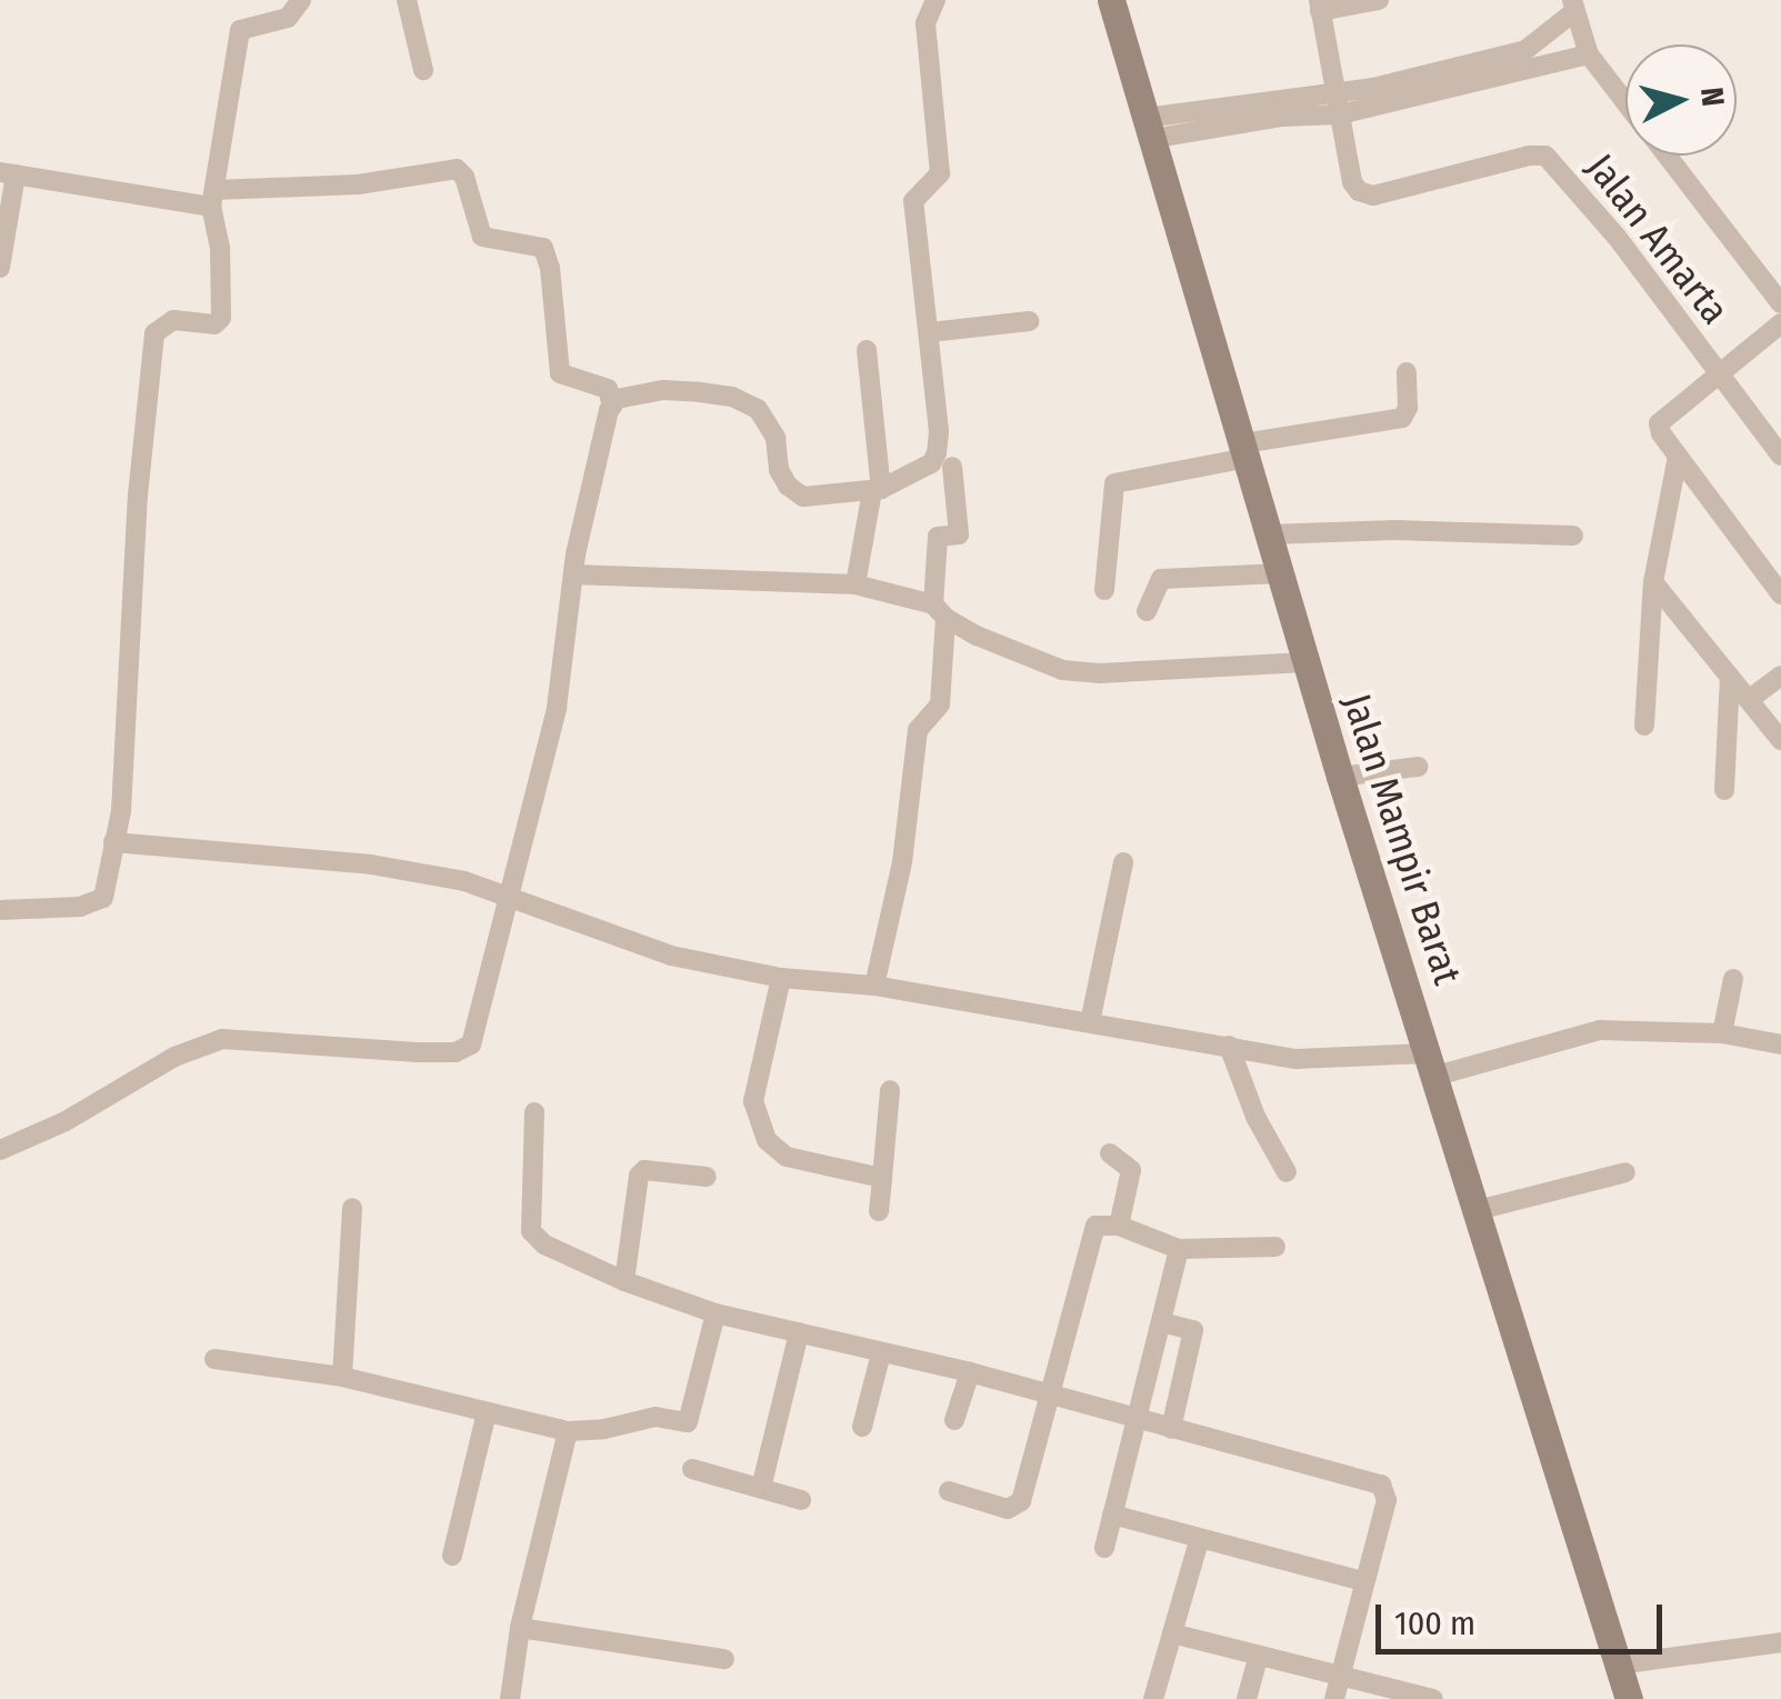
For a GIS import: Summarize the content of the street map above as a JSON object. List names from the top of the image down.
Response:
{
  "streets": {
    "street": ["Jalan Amarta", "Jalan Mampir Barat"]
  },
  "scale_bar": "100 m",
  "north": "right"
}
